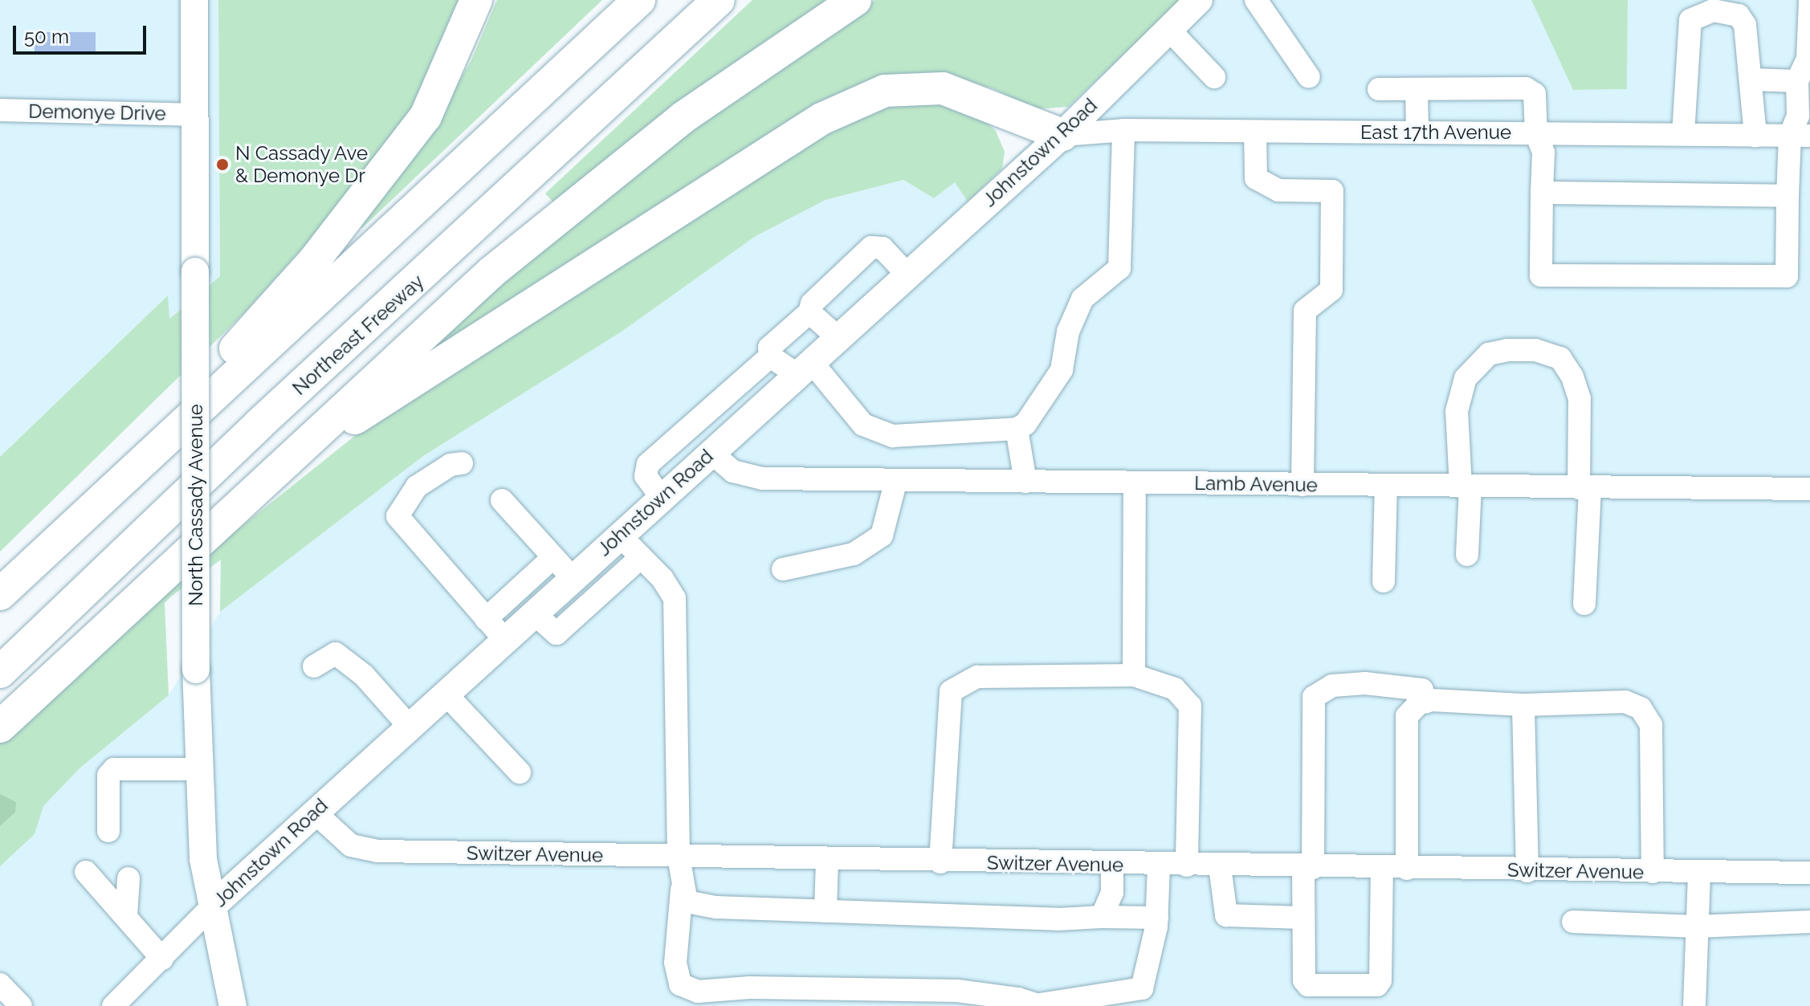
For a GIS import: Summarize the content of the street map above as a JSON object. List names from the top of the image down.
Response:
{
  "streets": {
    "highway": ["Northeast Freeway"],
    "main road": ["Johnstown Road", "North Cassady Avenue"],
    "street": [
      "Demonye Drive",
      "East 17th Avenue",
      "Lamb Avenue",
      "Switzer Avenue"
    ]
  },
  "crossings": [
    ["Demonye Drive", "North Cassady Avenue"],
    ["East 17th Avenue", "Johnstown Road"],
    ["Johnstown Road", "Lamb Avenue"],
    ["Johnstown Road", "North Cassady Avenue"],
    ["Johnstown Road", "Switzer Avenue"]
  ],
  "places": ["N Cassady Ave & Demonye Dr"],
  "scale_bar": "50 m"
}
